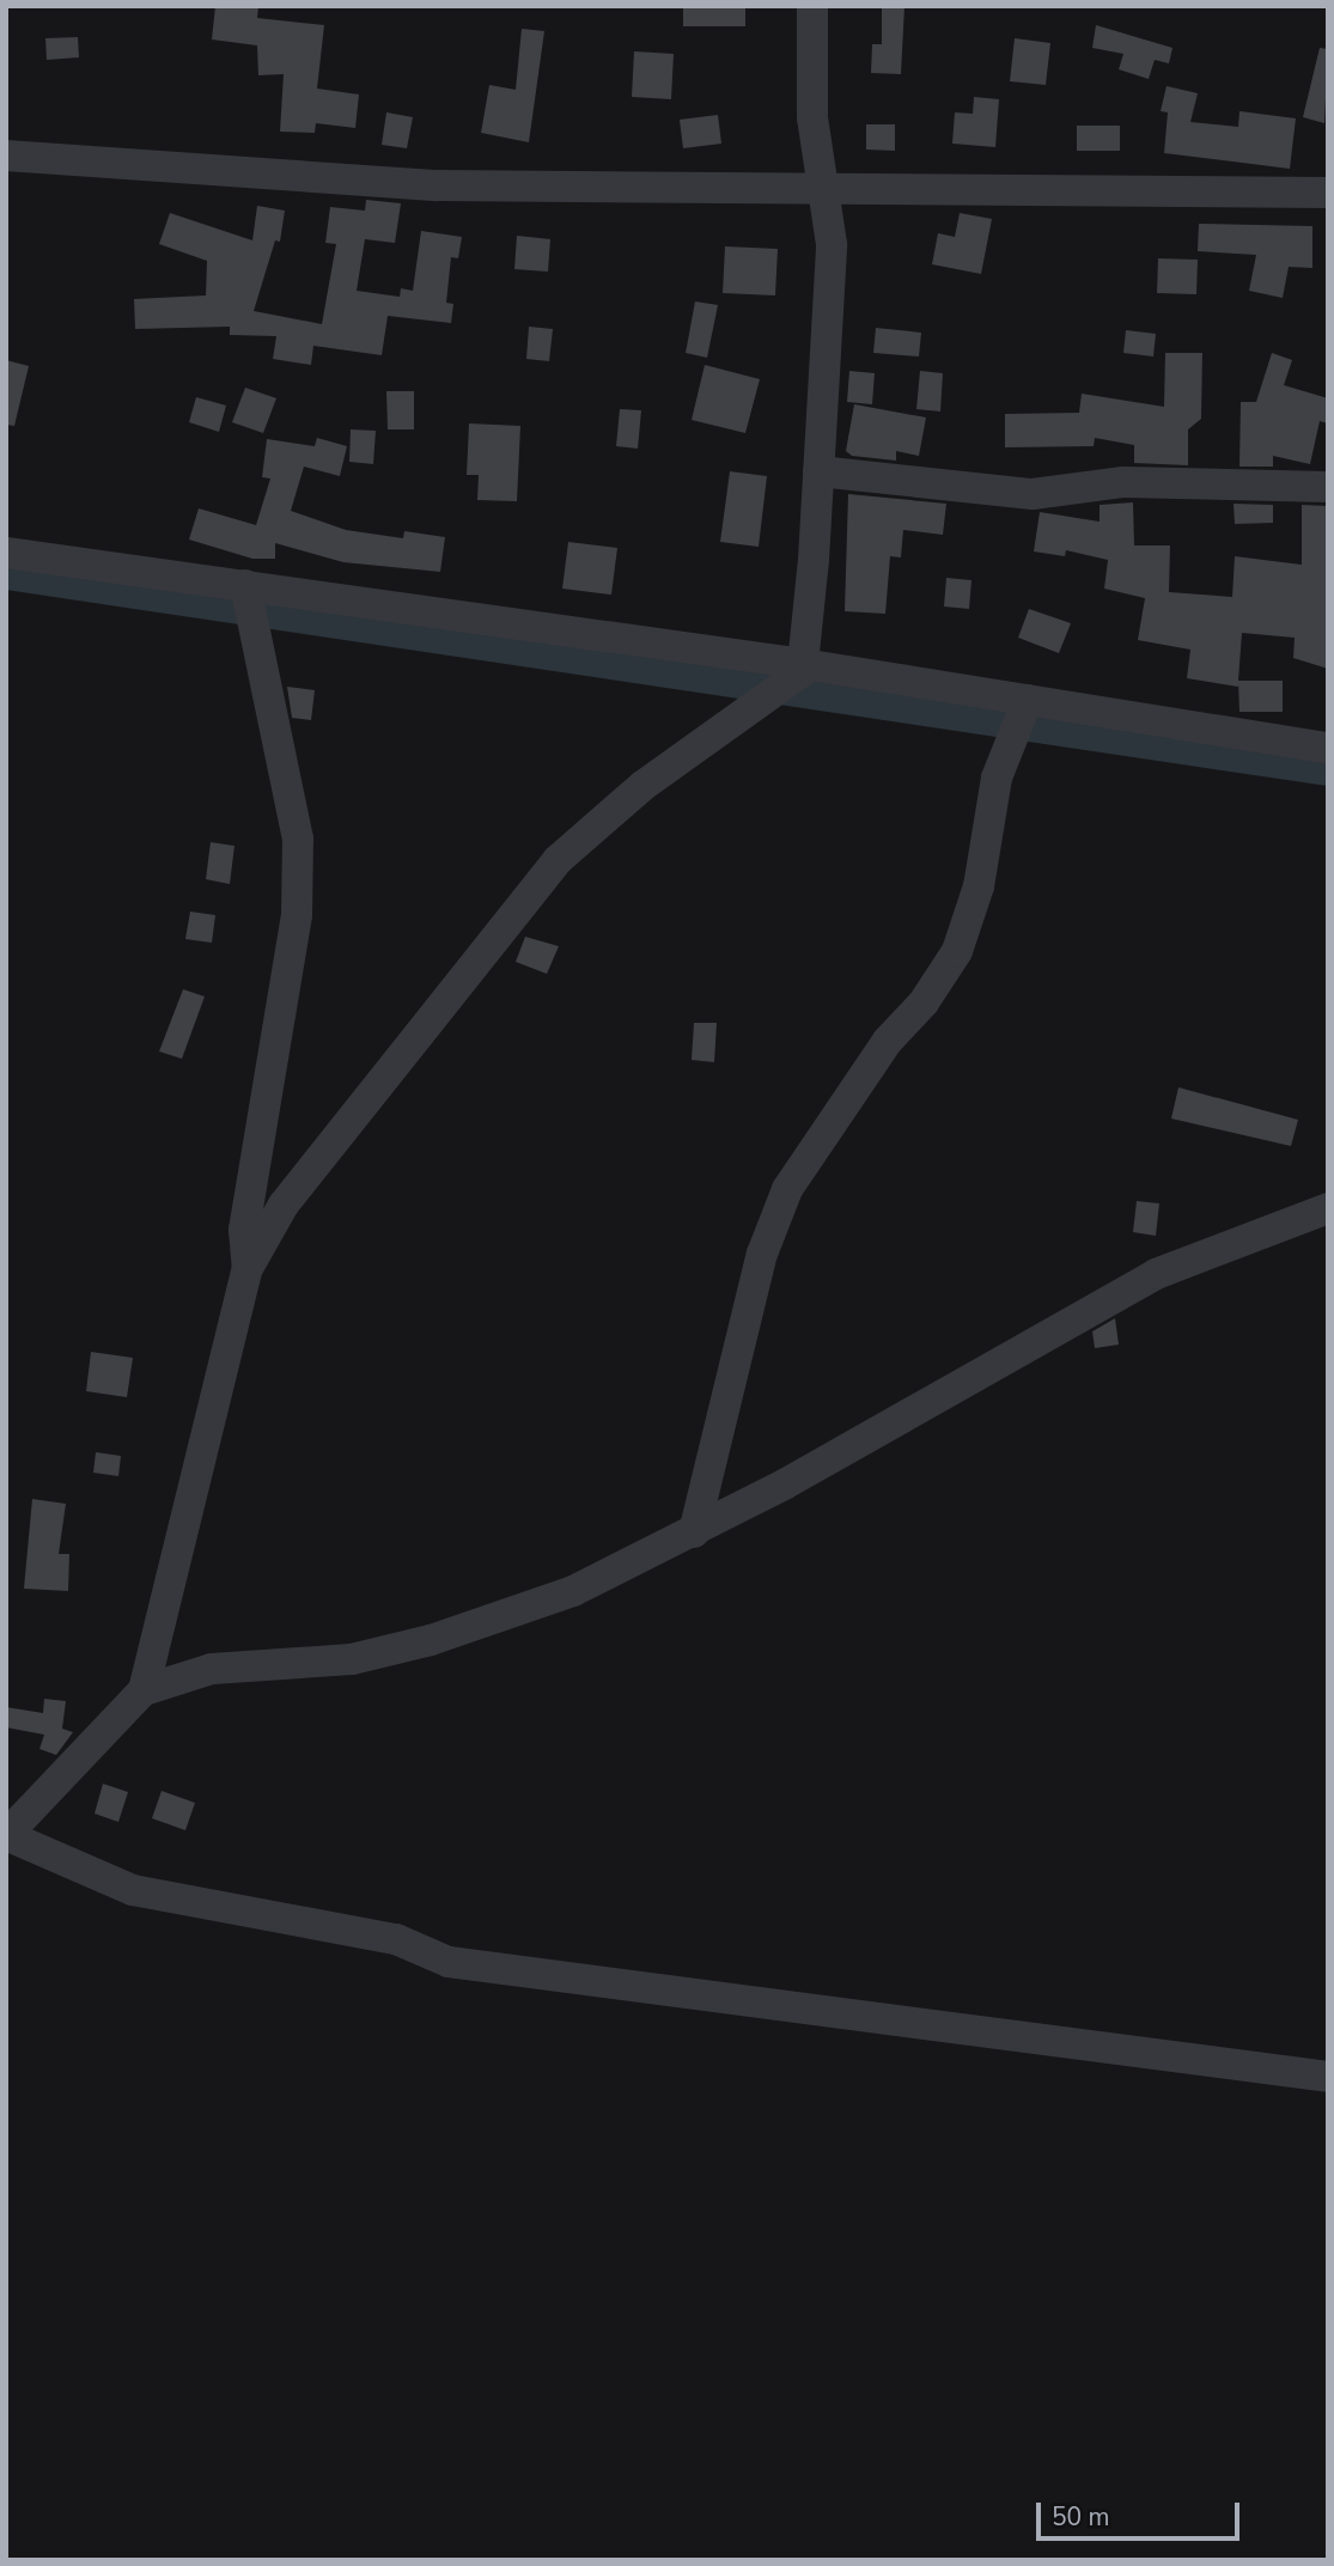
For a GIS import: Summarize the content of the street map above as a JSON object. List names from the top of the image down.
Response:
{
  "scale_bar": "50 m"
}
